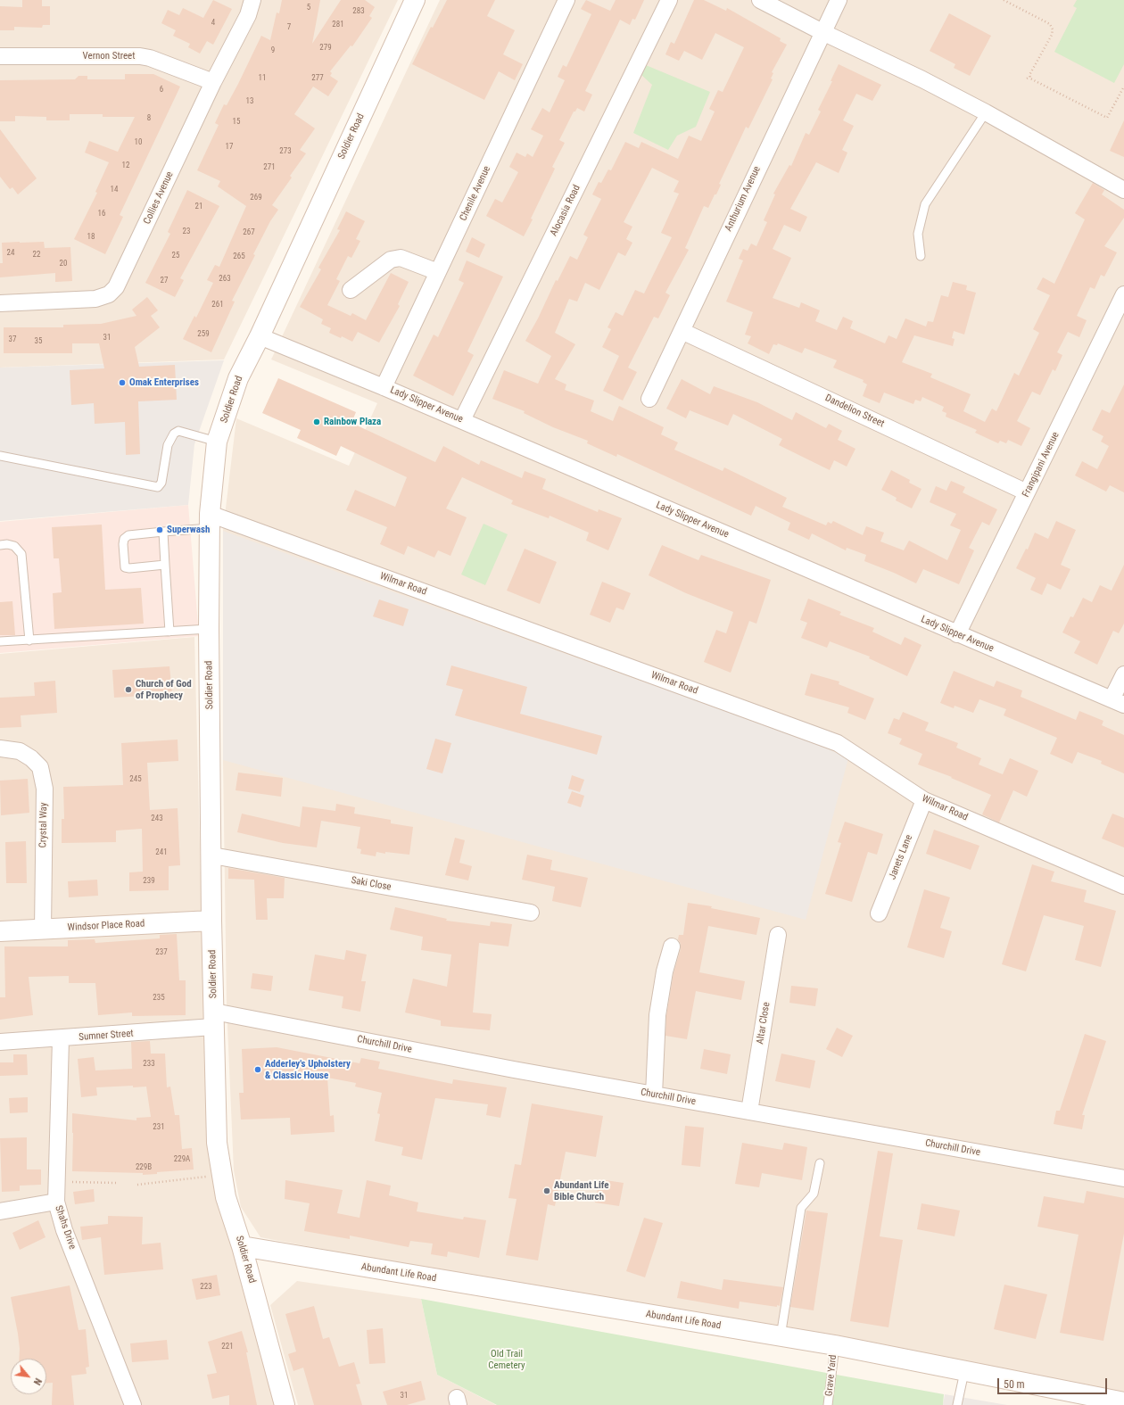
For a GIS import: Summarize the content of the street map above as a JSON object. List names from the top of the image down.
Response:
{
  "streets": {
    "main road": ["Soldier Road", "Windsor Place Road", "Abundant Life Road"],
    "street": [
      "Vernon Street",
      "Chenile Avenue",
      "Collies Avenue",
      "Anthurium Avenue",
      "Alocasia Road",
      "Lady Slipper Avenue",
      "Dandelion Street",
      "Frangipani Avenue",
      "Wilmar Road",
      "Crystal Way",
      "Janets Lane",
      "Saki Close",
      "Altar Close",
      "Sumner Street",
      "Churchill Drive",
      "Shahs Drive"
    ],
    "lane": ["Grave Yard"]
  },
  "crossings": [
    ["Vernon Street", "Collies Avenue"],
    ["Soldier Road", "Lady Slipper Avenue"],
    ["Soldier Road", "Wilmar Road"],
    ["Soldier Road", "Saki Close"],
    ["Soldier Road", "Windsor Place Road"],
    ["Soldier Road", "Sumner Street"],
    ["Soldier Road", "Churchill Drive"],
    ["Soldier Road", "Abundant Life Road"],
    ["Chenile Avenue", "Lady Slipper Avenue"],
    ["Anthurium Avenue", "Dandelion Street"],
    ["Alocasia Road", "Lady Slipper Avenue"],
    ["Lady Slipper Avenue", "Frangipani Avenue"],
    ["Dandelion Street", "Frangipani Avenue"],
    ["Wilmar Road", "Janets Lane"],
    ["Crystal Way", "Windsor Place Road"],
    ["Altar Close", "Churchill Drive"],
    ["Sumner Street", "Churchill Drive"],
    ["Sumner Street", "Shahs Drive"],
    ["Abundant Life Road", "Grave Yard"]
  ],
  "parks": ["Old Trail Cemetery"],
  "places": [
    "Omak Enterprises",
    "Rainbow Plaza",
    "Superwash",
    "Church of God of Prophecy",
    "Adderley's Upholstery & Classic House",
    "Abundant Life Bible Church"
  ],
  "house_numbers": [
    "5",
    "283",
    "4",
    "281",
    "7",
    "279",
    "9",
    "11",
    "277",
    "6",
    "13",
    "8",
    "15",
    "10",
    "17",
    "273",
    "12",
    "271",
    "14",
    "269",
    "21",
    "16",
    "23",
    "267",
    "18",
    "24",
    "22",
    "25",
    "265",
    "20",
    "263",
    "27",
    "261",
    "259",
    "31",
    "37",
    "35",
    "245",
    "243",
    "241",
    "239",
    "237",
    "235",
    "233",
    "231",
    "229A",
    "229B",
    "223",
    "221",
    "31"
  ],
  "scale_bar": "50 m",
  "north": "bottom right"
}
